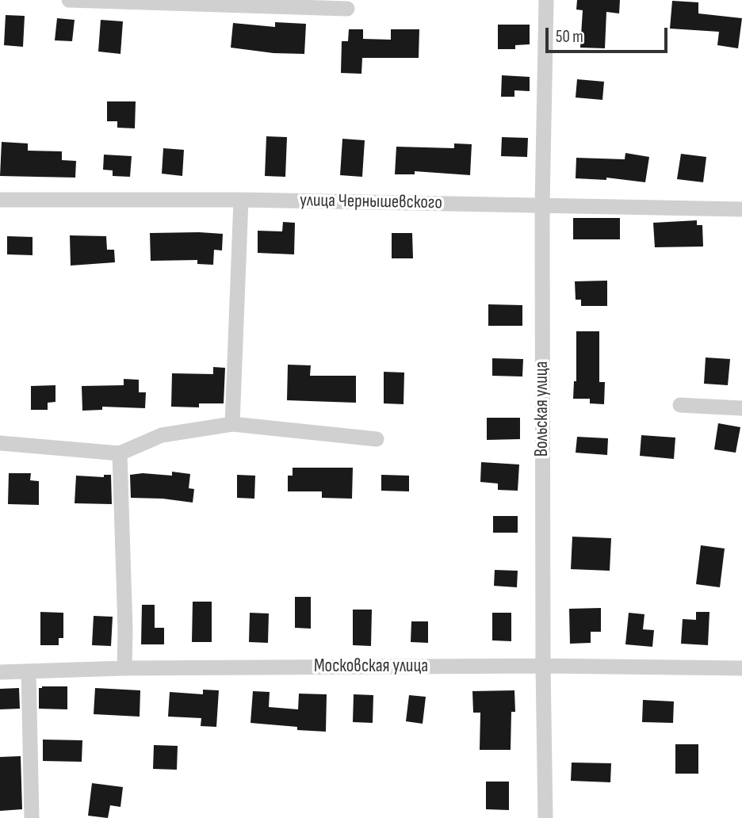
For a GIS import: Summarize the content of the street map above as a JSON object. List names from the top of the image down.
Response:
{
  "streets": {
    "street": ["улица Чернышевского", "Вольская улица", "Московская улица"]
  },
  "crossings": [
    ["улица Чернышевского", "Вольская улица"],
    ["Вольская улица", "Московская улица"]
  ],
  "scale_bar": "50 m"
}
